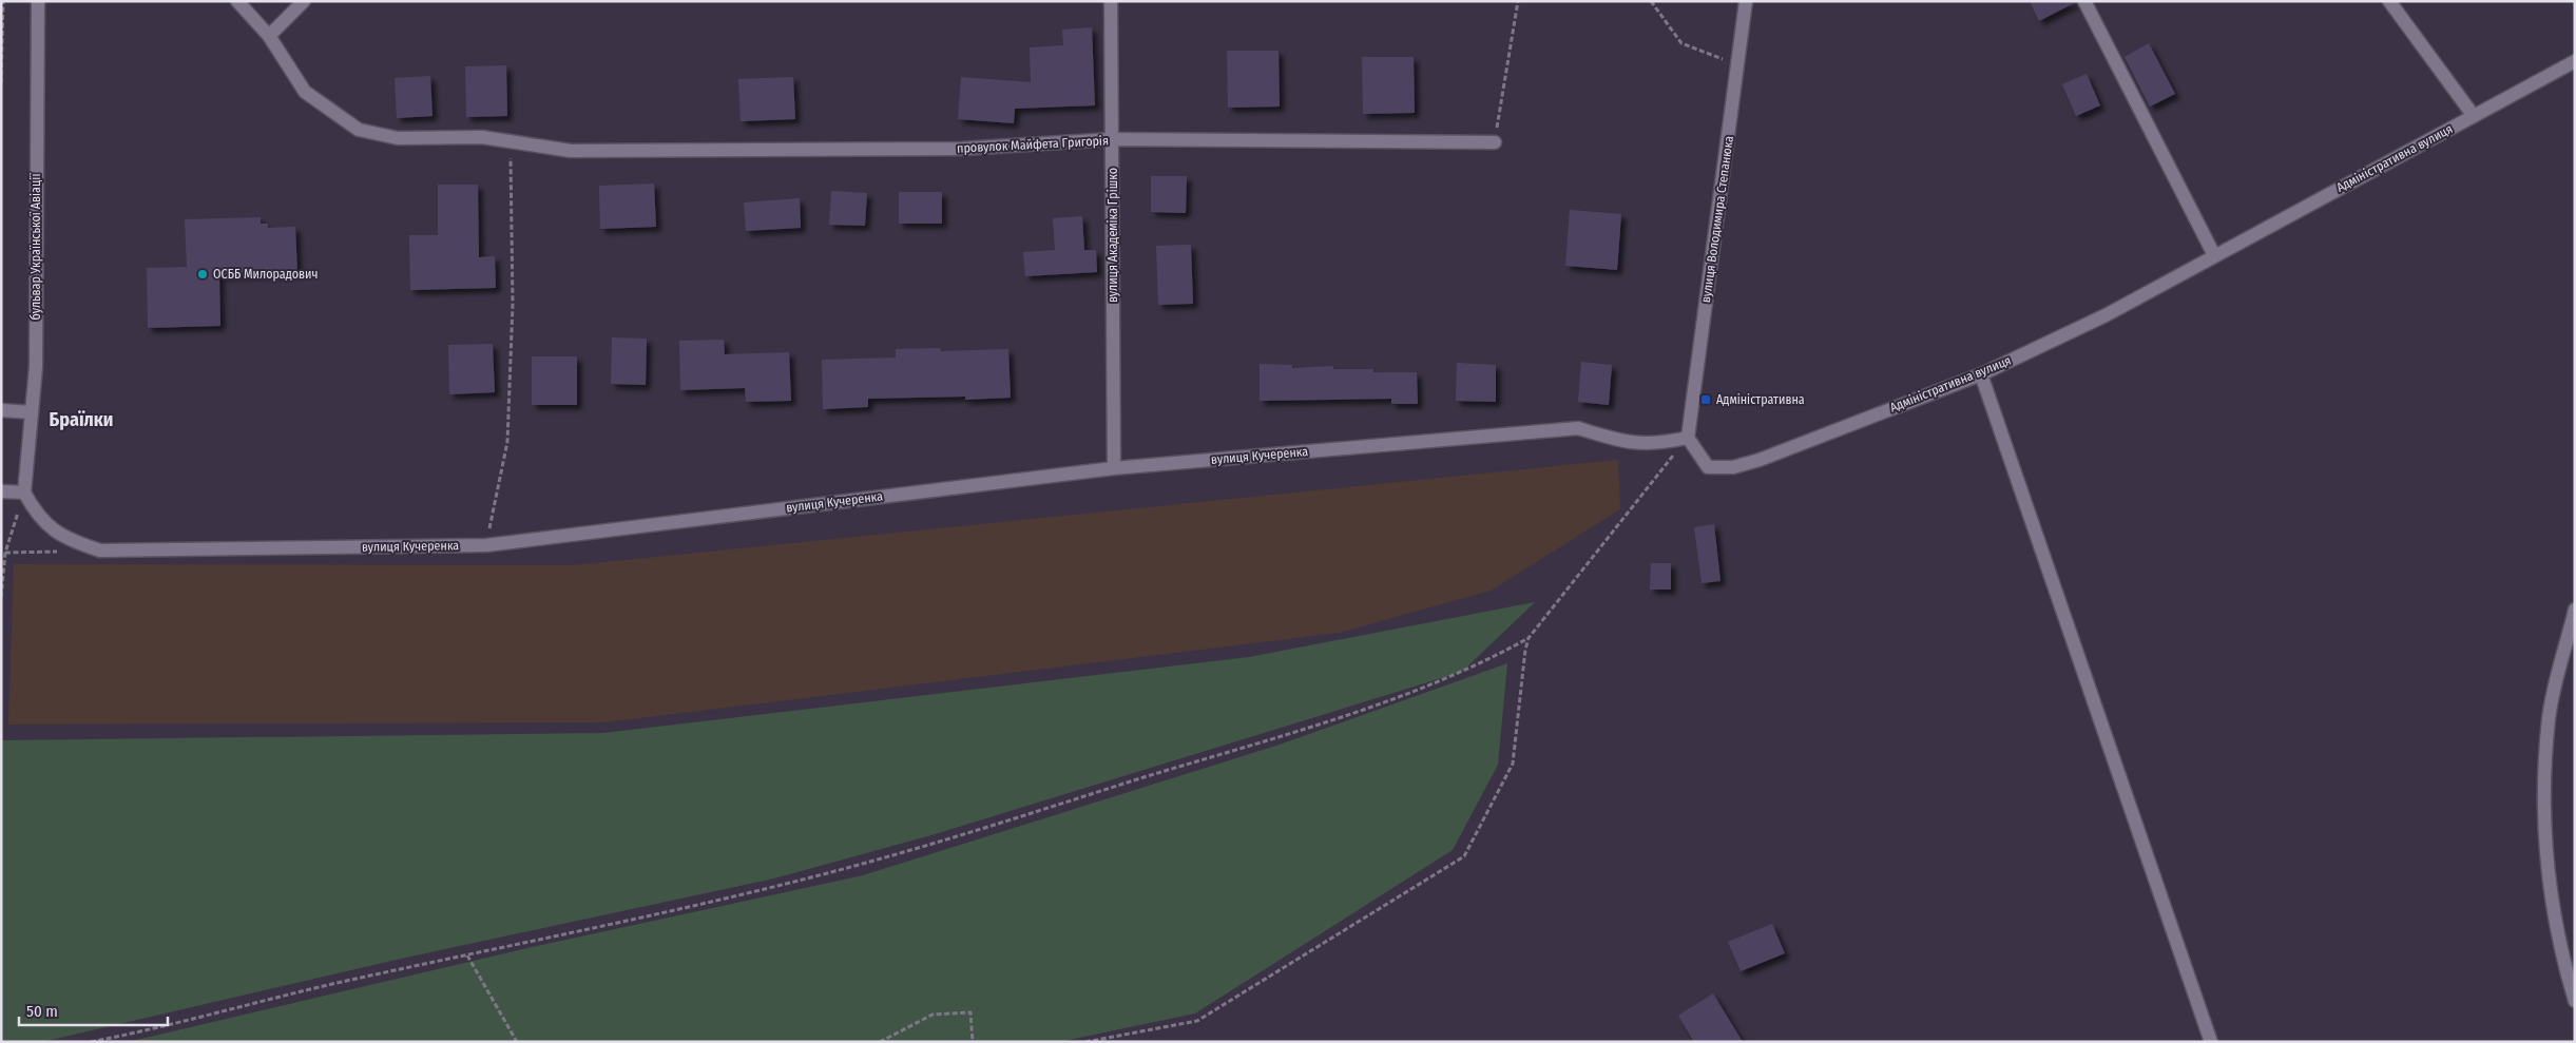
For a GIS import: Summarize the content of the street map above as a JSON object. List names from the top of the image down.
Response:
{
  "streets": {
    "street": [
      "провулок Майфета Григорія",
      "Адміністративна вулиця",
      "вулиця Володимира Степанюка",
      "вулиця Академіка Грішко",
      "бульвар Української Авіації",
      "вулиця Кучеренка"
    ]
  },
  "crossings": [
    ["провулок Майфета Григорія", "вулиця Академіка Грішко"],
    ["Адміністративна вулиця", "вулиця Володимира Степанюка"],
    ["Адміністративна вулиця", "вулиця Кучеренка"],
    ["вулиця Володимира Степанюка", "вулиця Кучеренка"],
    ["вулиця Академіка Грішко", "вулиця Кучеренка"],
    ["бульвар Української Авіації", "вулиця Кучеренка"]
  ],
  "districts": ["Браїлки"],
  "places": {
    "other": ["ОСББ Милорадович"],
    "transit": ["Адміністративна"]
  },
  "scale_bar": "50 m"
}
